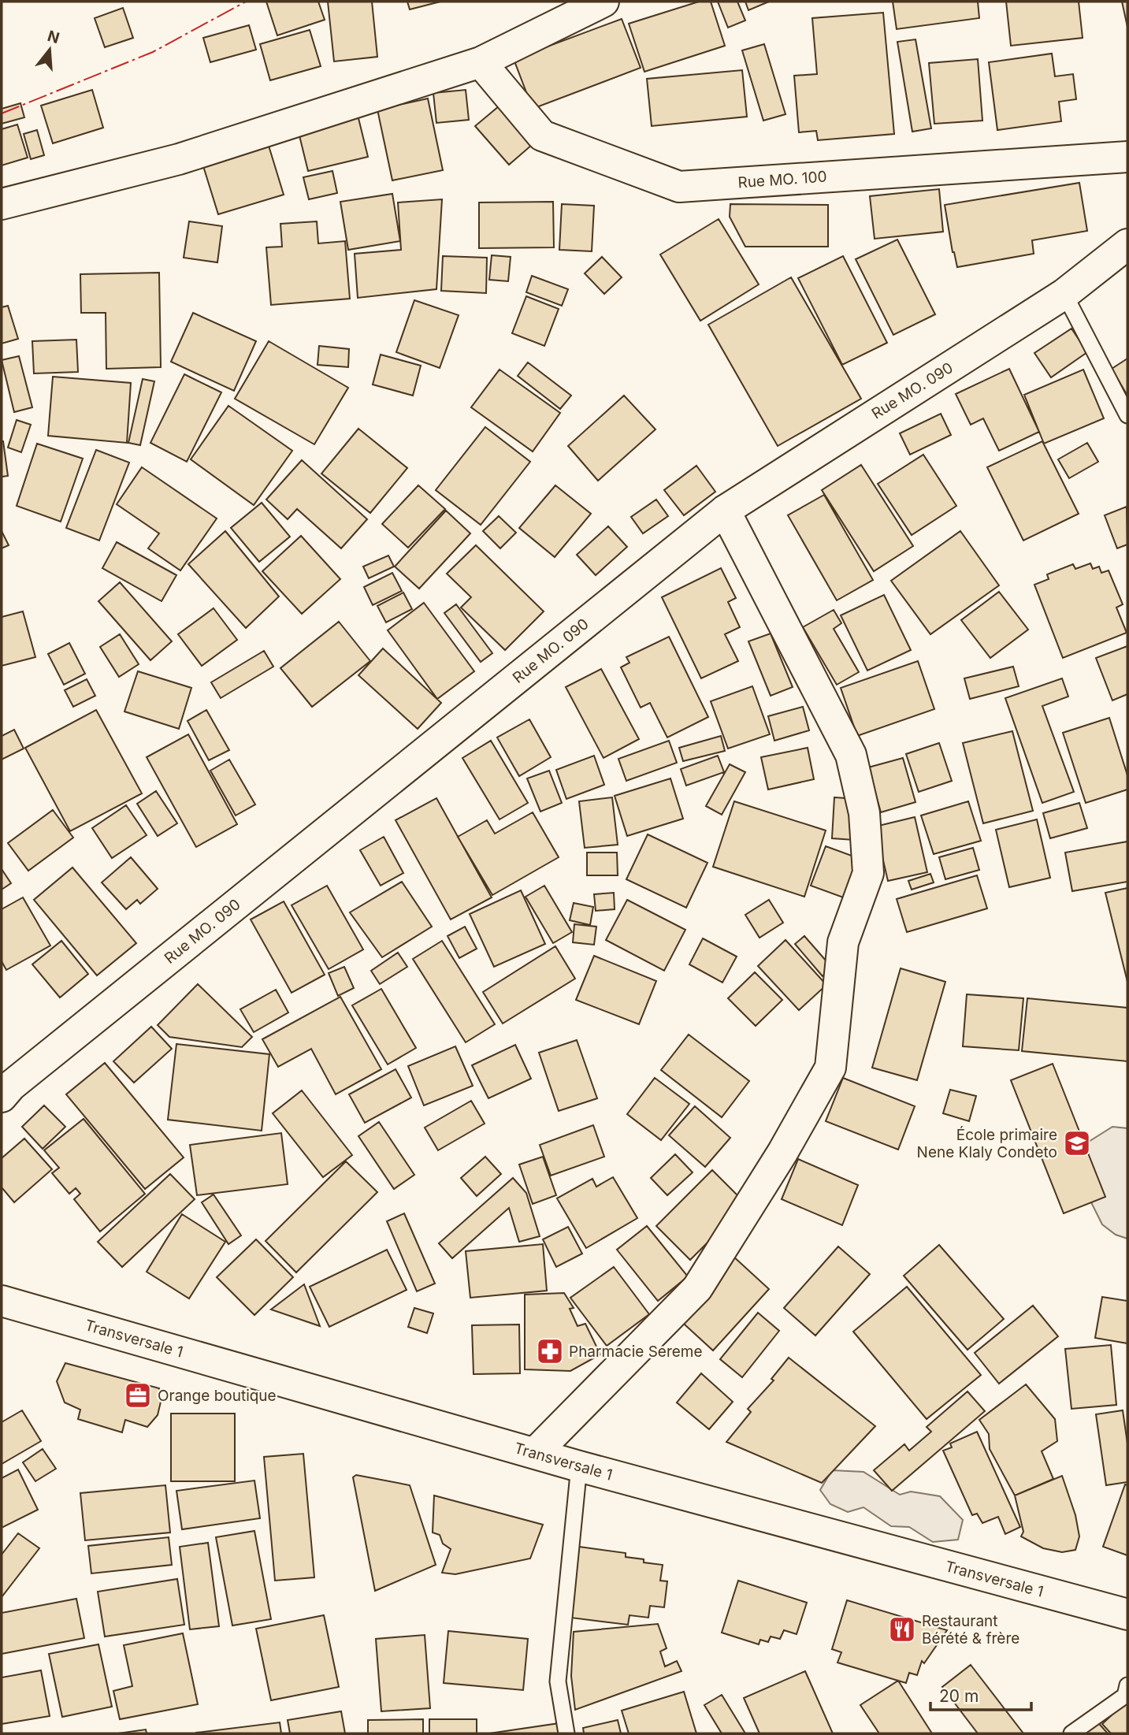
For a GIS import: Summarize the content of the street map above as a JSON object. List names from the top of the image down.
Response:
{
  "streets": {
    "street": ["Rue MO. 100", "Rue MO. 090", "Transversale 1"]
  },
  "places": {
    "school or university": ["École primaire Nene Klaly Condeto"],
    "pharmacy": ["Pharmacie Sereme"],
    "office": ["Orange boutique"],
    "restaurant": ["Restaurant Bérété & frère"]
  },
  "scale_bar": "20 m",
  "north": "top"
}
